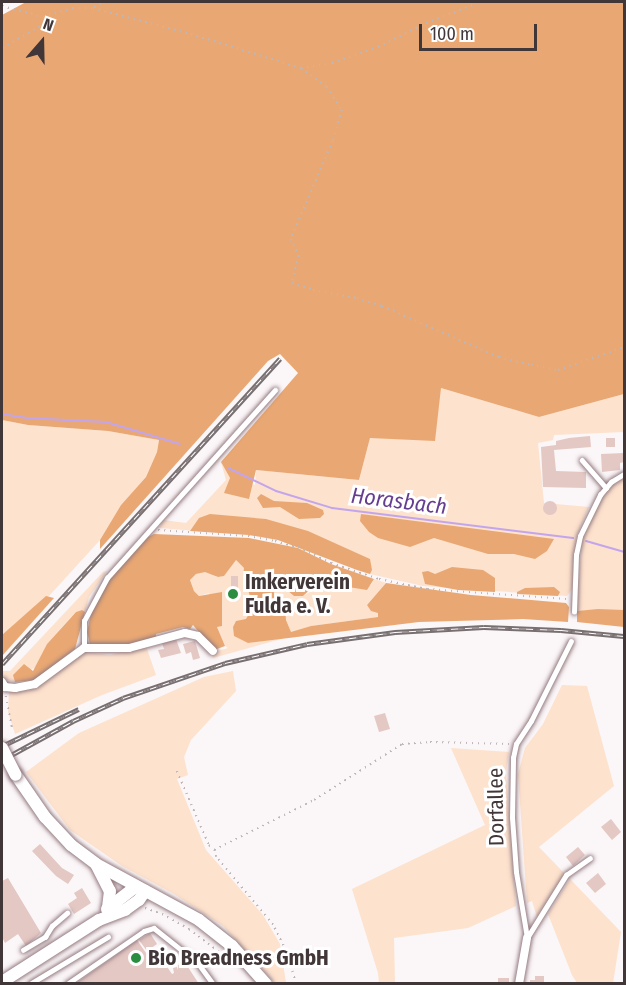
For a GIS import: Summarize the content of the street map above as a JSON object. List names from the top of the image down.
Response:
{
  "streets": {
    "street": ["Dorfallee"]
  },
  "water": ["Horasbach"],
  "places": ["Imkerverein Fulda e. V.", "Bio Breadness GmbH"],
  "scale_bar": "100 m",
  "north": "top"
}
